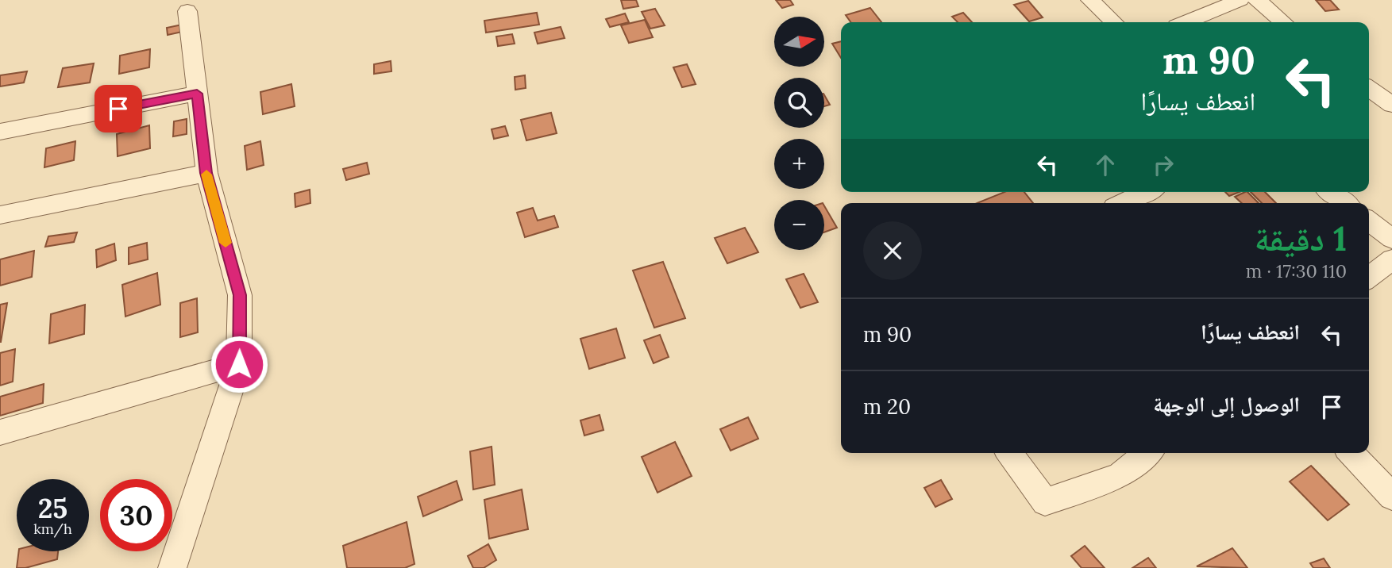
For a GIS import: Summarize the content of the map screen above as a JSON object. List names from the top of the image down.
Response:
{
  "north": "right",
  "page": {
    "map_buttons": ["+", "−"],
    "turn": ["90 m", "انعطف يسارًا"],
    "heading": ["1 دقيقة", "110 m · 17:30"],
    "list": [
      {
        "name": "انعطف يسارًا",
        "value": "90 m"
      },
      {
        "name": "الوصول إلى الوجهة",
        "value": "20 m"
      }
    ],
    "speed": "25 km/h",
    "limit": "30"
  }
}
